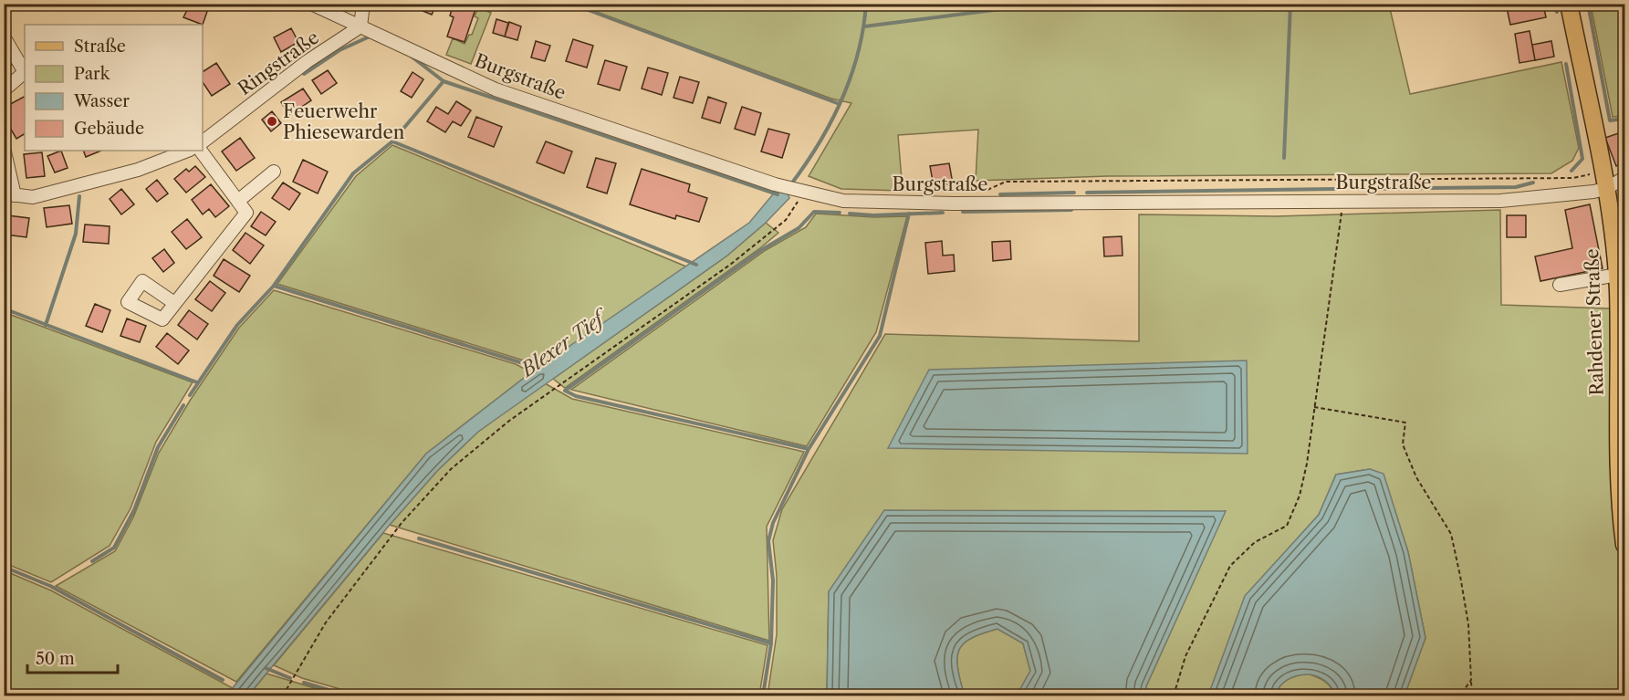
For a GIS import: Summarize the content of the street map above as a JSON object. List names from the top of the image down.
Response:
{
  "streets": {
    "main road": ["Rahdener Straße"],
    "street": ["Ringstraße", "Burgstraße"]
  },
  "crossings": [
    ["Ringstraße", "Burgstraße"],
    ["Burgstraße", "Rahdener Straße"]
  ],
  "water": ["Blexer Tief"],
  "places": ["Feuerwehr Phiesewarden"],
  "legend": [
    "Straße",
    "Park",
    "Wasser",
    "Gebäude"
  ],
  "scale_bar": "50 m"
}
